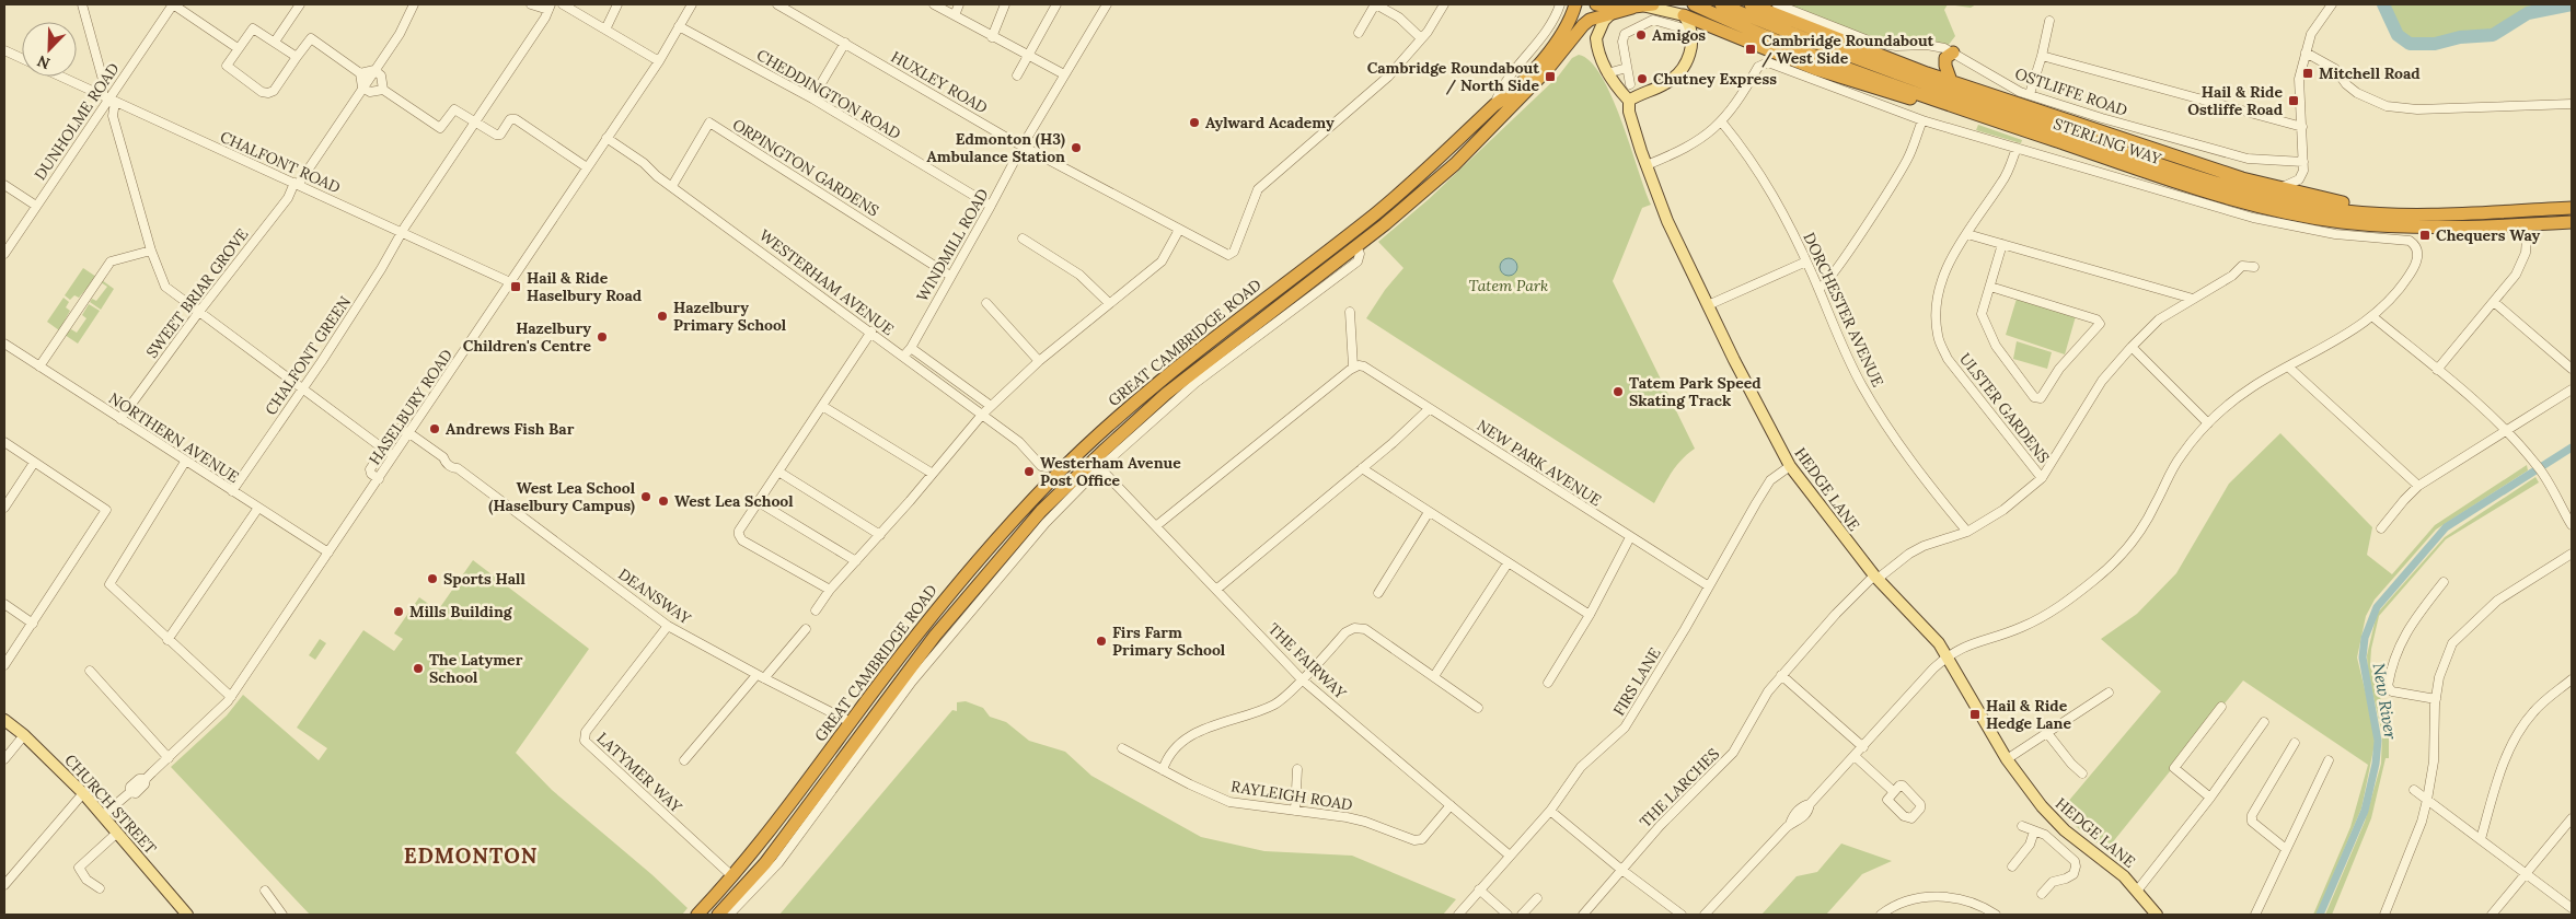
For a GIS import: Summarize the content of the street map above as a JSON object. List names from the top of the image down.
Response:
{
  "streets": {
    "highway": ["STERLING WAY", "GREAT CAMBRIDGE ROAD"],
    "main road": ["HEDGE LANE", "CHURCH STREET"],
    "street": [
      "HUXLEY ROAD",
      "OSTLIFFE ROAD",
      "CHEDDINGTON ROAD",
      "DUNHOLME ROAD",
      "CHALFONT ROAD",
      "ORPINGTON GARDENS",
      "WINDMILL ROAD",
      "WESTERHAM AVENUE",
      "SWEET BRIAR GROVE",
      "DORCHESTER AVENUE",
      "CHALFONT GREEN",
      "HASELBURY ROAD",
      "ULSTER GARDENS",
      "NORTHERN AVENUE",
      "NEW PARK AVENUE",
      "DEANSWAY",
      "THE FAIRWAY",
      "FIRS LANE",
      "LATYMER WAY",
      "THE LARCHES",
      "RAYLEIGH ROAD"
    ]
  },
  "crossings": [
    ["HUXLEY ROAD", "WINDMILL ROAD"],
    ["CHEDDINGTON ROAD", "WINDMILL ROAD"],
    ["CHEDDINGTON ROAD", "HASELBURY ROAD"],
    ["DUNHOLME ROAD", "CHALFONT ROAD"],
    ["CHALFONT ROAD", "SWEET BRIAR GROVE"],
    ["CHALFONT ROAD", "CHALFONT GREEN"],
    ["CHALFONT ROAD", "HASELBURY ROAD"],
    ["ORPINGTON GARDENS", "WINDMILL ROAD"],
    ["ORPINGTON GARDENS", "WESTERHAM AVENUE"],
    ["WINDMILL ROAD", "WESTERHAM AVENUE"],
    ["WESTERHAM AVENUE", "GREAT CAMBRIDGE ROAD"],
    ["WESTERHAM AVENUE", "HASELBURY ROAD"],
    ["SWEET BRIAR GROVE", "NORTHERN AVENUE"],
    ["DORCHESTER AVENUE", "THE LARCHES"],
    ["GREAT CAMBRIDGE ROAD", "HEDGE LANE"],
    ["GREAT CAMBRIDGE ROAD", "DEANSWAY"],
    ["GREAT CAMBRIDGE ROAD", "LATYMER WAY"],
    ["CHALFONT GREEN", "NORTHERN AVENUE"],
    ["HASELBURY ROAD", "NORTHERN AVENUE"],
    ["HASELBURY ROAD", "DEANSWAY"],
    ["HASELBURY ROAD", "CHURCH STREET"],
    ["ULSTER GARDENS", "THE LARCHES"],
    ["NEW PARK AVENUE", "FIRS LANE"],
    ["HEDGE LANE", "FIRS LANE"],
    ["HEDGE LANE", "THE LARCHES"],
    ["DEANSWAY", "LATYMER WAY"],
    ["THE FAIRWAY", "FIRS LANE"],
    ["THE FAIRWAY", "RAYLEIGH ROAD"]
  ],
  "districts": ["EDMONTON"],
  "water": ["New River"],
  "parks": ["Tatem Park"],
  "places": {
    "other": [
      "Amigos",
      "Chutney Express",
      "Aylward Academy",
      "Edmonton (H3) Ambulance Station",
      "Hazelbury Primary School",
      "Hazelbury Children's Centre",
      "Tatem Park Speed Skating Track",
      "Andrews Fish Bar",
      "Westerham Avenue Post Office",
      "West Lea School (Haselbury Campus)",
      "West Lea School",
      "Sports Hall",
      "Mills Building",
      "Firs Farm Primary School",
      "The Latymer School"
    ],
    "transit": [
      "Cambridge Roundabout / West Side",
      "Mitchell Road",
      "Cambridge Roundabout / North Side",
      "Hail & Ride Ostliffe Road",
      "Chequers Way",
      "Hail & Ride Haselbury Road",
      "Hail & Ride Hedge Lane"
    ]
  },
  "north": "bottom left"
}
